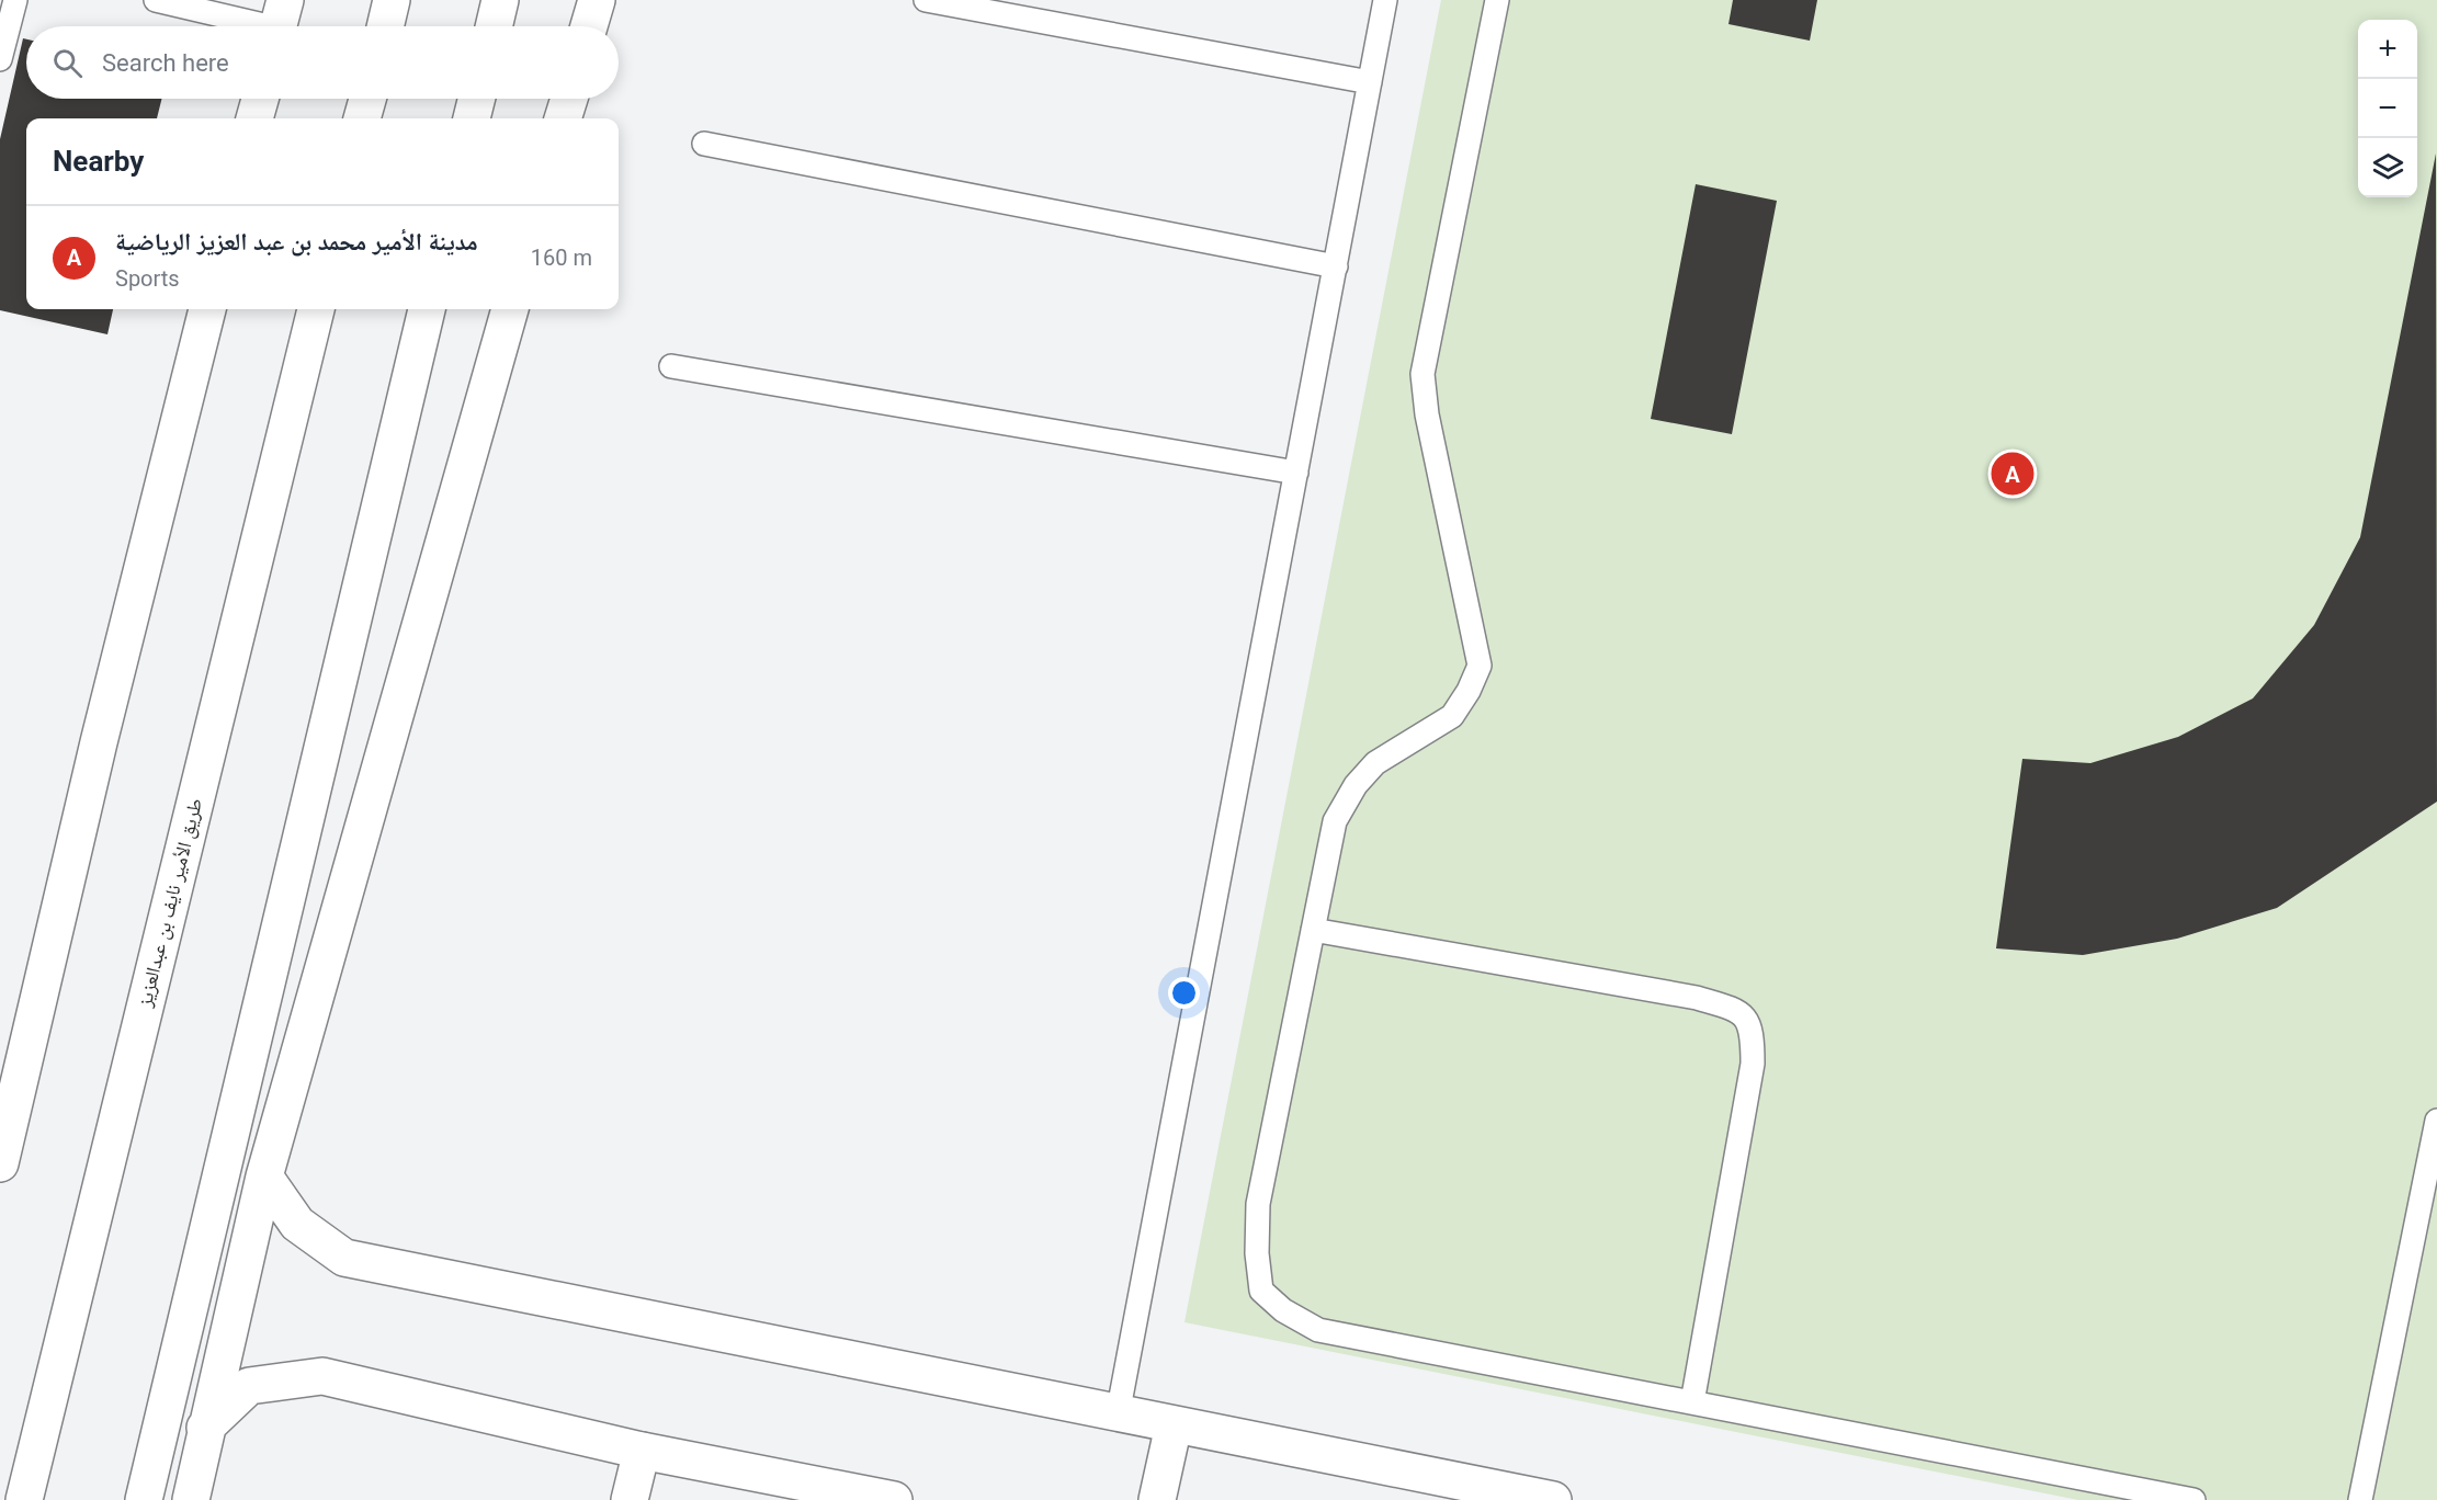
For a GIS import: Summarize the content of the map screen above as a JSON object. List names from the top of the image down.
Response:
{
  "streets": {
    "main road": ["طريق الأمير نايف بن عبدالعزيز"]
  },
  "page": {
    "map_buttons": ["+", "−"],
    "search": "Search here",
    "heading": "Nearby",
    "list": [
      {
        "mark": "A",
        "name": "مدينة الأمير محمد بن عبد العزيز الرياضية",
        "note": "Sports",
        "value": "160 m"
      }
    ],
    "pins": "A"
  }
}
